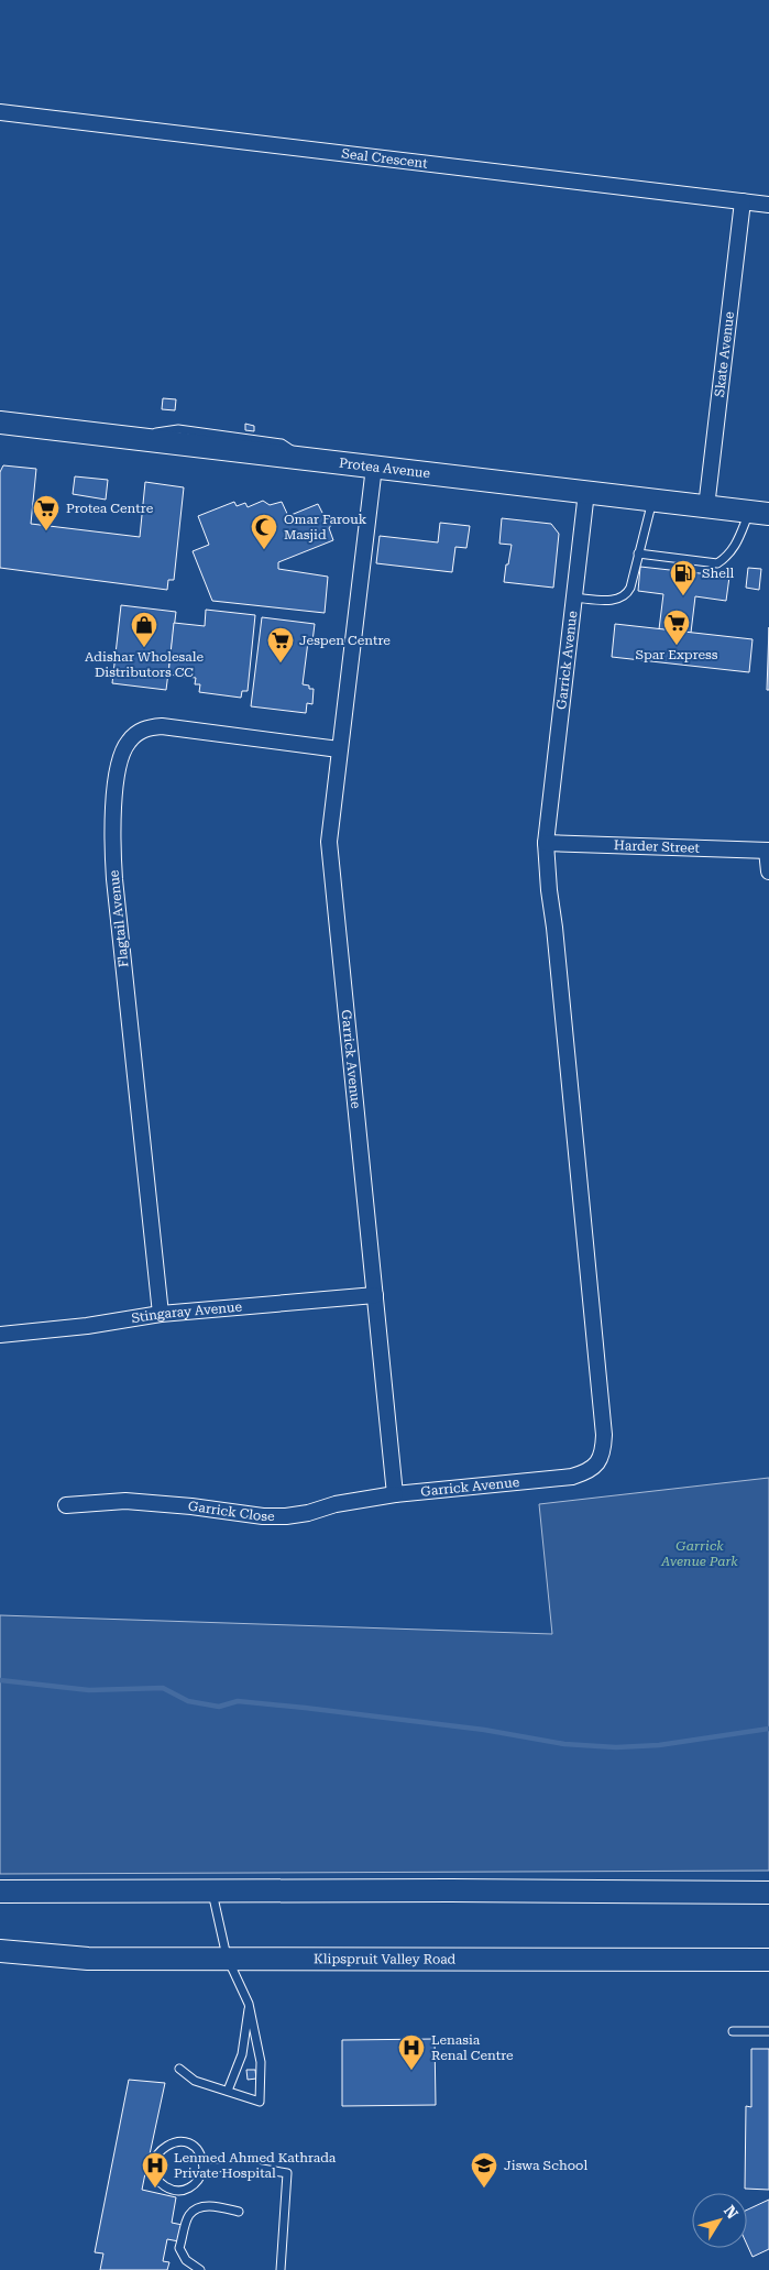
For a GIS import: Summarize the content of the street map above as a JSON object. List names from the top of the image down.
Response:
{
  "streets": {
    "main road": ["Protea Avenue", "Klipspruit Valley Road"],
    "street": [
      "Seal Crescent",
      "Skate Avenue",
      "Garrick Avenue",
      "Harder Street",
      "Flagtail Avenue",
      "Stingaray Avenue",
      "Garrick Close"
    ]
  },
  "crossings": [
    ["Seal Crescent", "Skate Avenue"],
    ["Skate Avenue", "Protea Avenue"],
    ["Protea Avenue", "Garrick Avenue"],
    ["Garrick Avenue", "Harder Street"],
    ["Garrick Avenue", "Flagtail Avenue"],
    ["Garrick Avenue", "Stingaray Avenue"],
    ["Garrick Avenue", "Garrick Close"],
    ["Flagtail Avenue", "Stingaray Avenue"]
  ],
  "parks": ["Garrick Avenue Park"],
  "places": {
    "supermarket": ["Protea Centre", "Spar Express", "Jespen Centre"],
    "mosque": ["Omar Farouk Masjid"],
    "fuel station": ["Shell"],
    "shop": ["Adishar Wholesale Distributors CC"],
    "hospital": ["Lenasia Renal Centre", "Lenmed Ahmed Kathrada Private Hospital"],
    "school or university": ["Jiswa School"]
  },
  "north": "top right"
}
